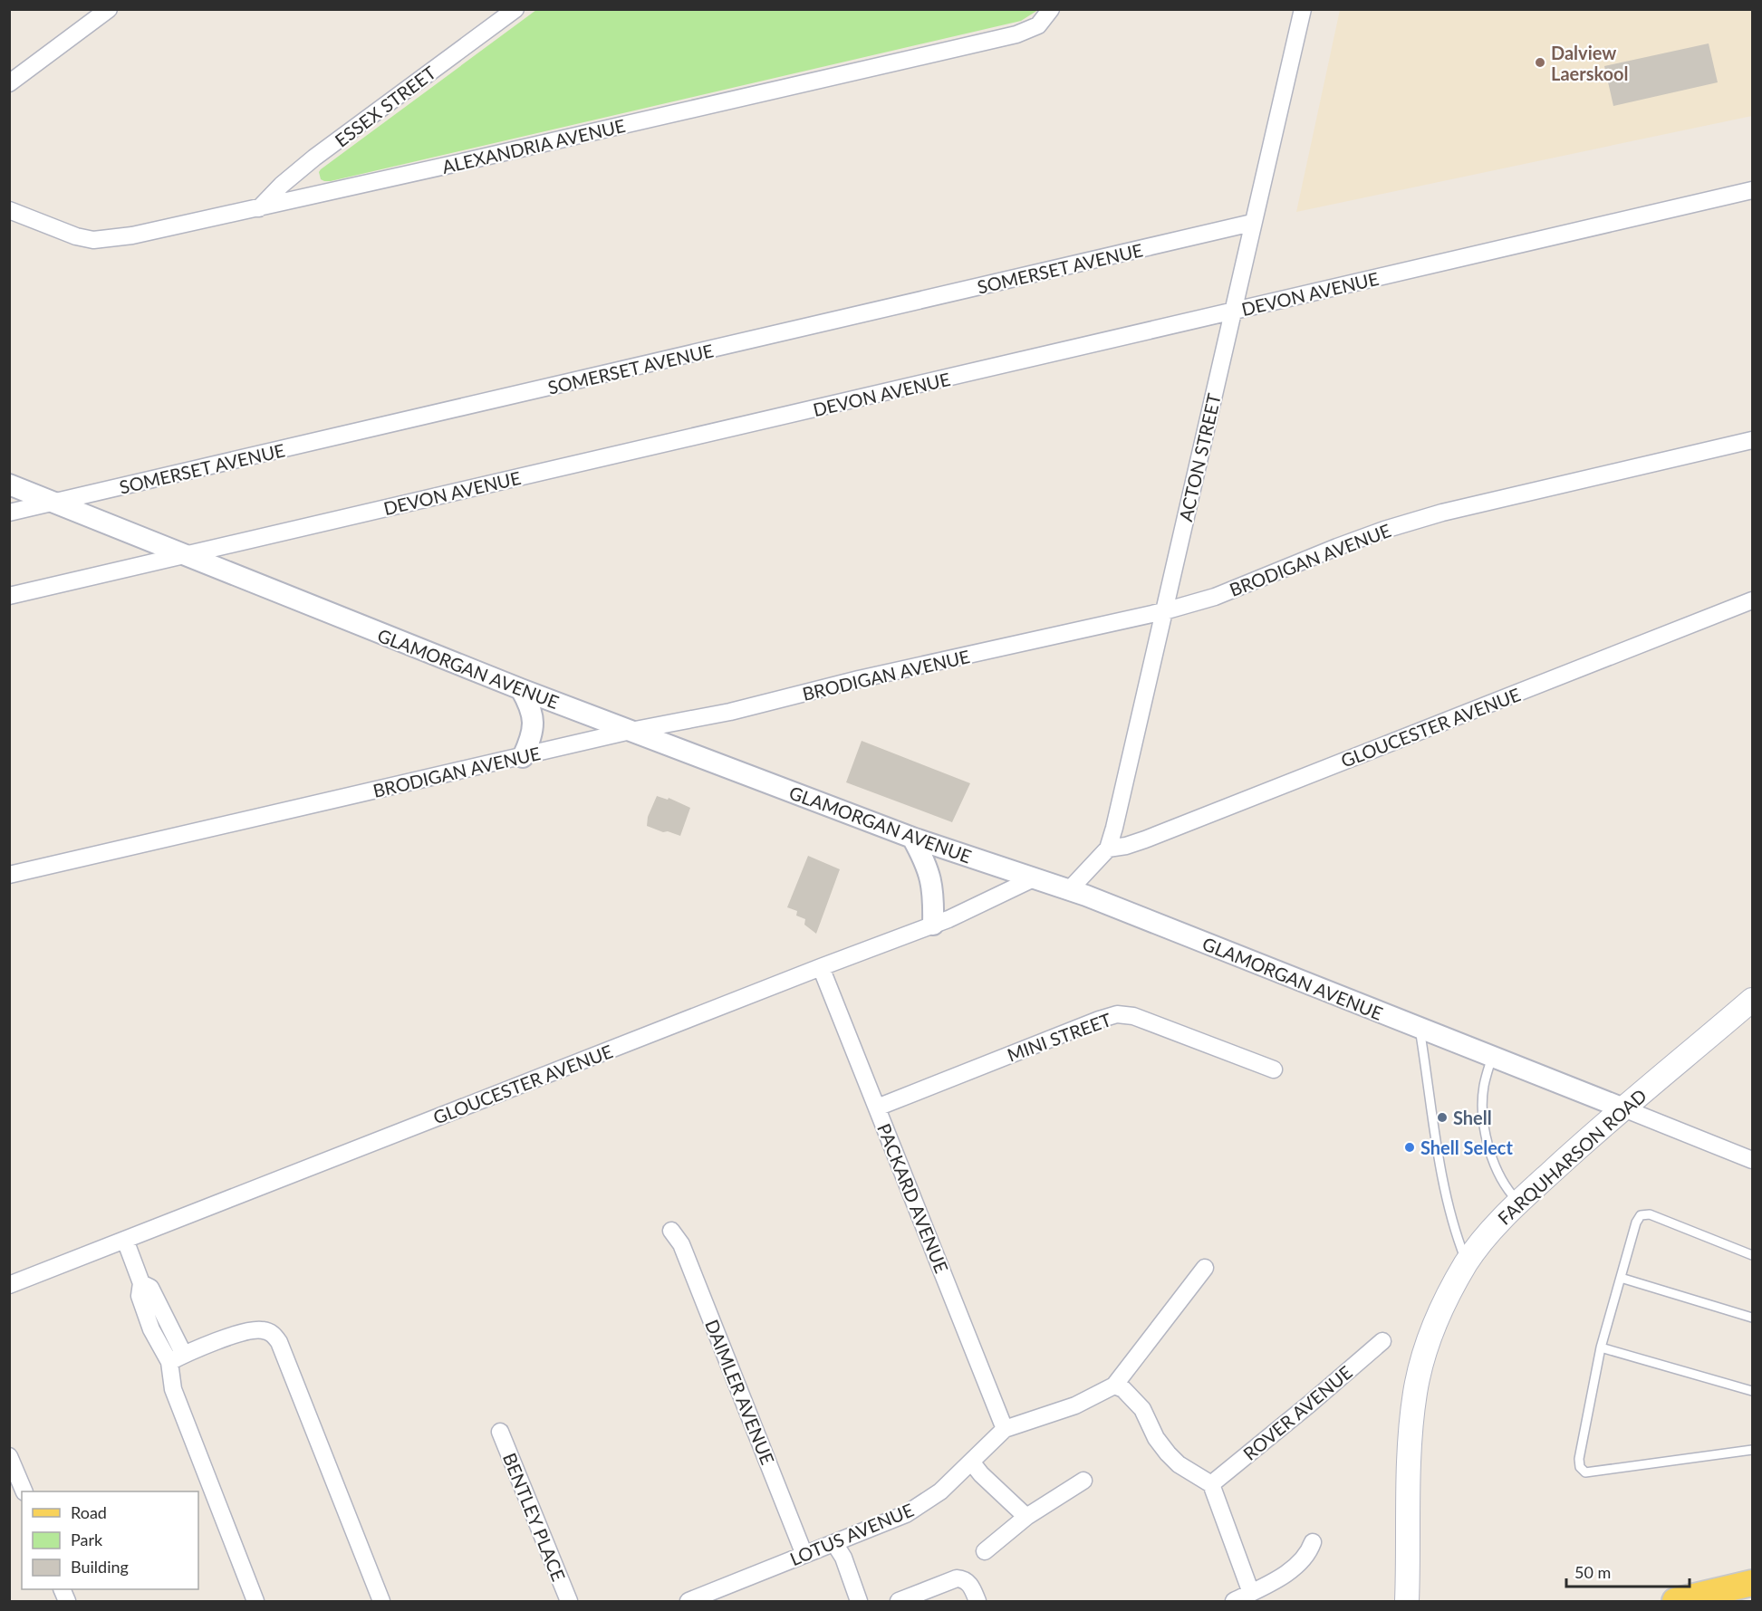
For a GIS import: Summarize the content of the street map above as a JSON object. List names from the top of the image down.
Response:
{
  "streets": {
    "main road": ["FARQUHARSON ROAD"],
    "street": [
      "ESSEX STREET",
      "ALEXANDRIA AVENUE",
      "SOMERSET AVENUE",
      "DEVON AVENUE",
      "ACTON STREET",
      "BRODIGAN AVENUE",
      "GLAMORGAN AVENUE",
      "GLOUCESTER AVENUE",
      "MINI STREET",
      "PACKARD AVENUE",
      "DAIMLER AVENUE",
      "ROVER AVENUE",
      "BENTLEY PLACE",
      "LOTUS AVENUE"
    ]
  },
  "crossings": [
    ["ESSEX STREET", "ALEXANDRIA AVENUE"],
    ["SOMERSET AVENUE", "ACTON STREET"],
    ["SOMERSET AVENUE", "GLAMORGAN AVENUE"],
    ["DEVON AVENUE", "ACTON STREET"],
    ["DEVON AVENUE", "GLAMORGAN AVENUE"],
    ["ACTON STREET", "BRODIGAN AVENUE"],
    ["ACTON STREET", "GLAMORGAN AVENUE"],
    ["ACTON STREET", "GLOUCESTER AVENUE"],
    ["BRODIGAN AVENUE", "GLAMORGAN AVENUE"],
    ["GLAMORGAN AVENUE", "GLOUCESTER AVENUE"],
    ["GLAMORGAN AVENUE", "FARQUHARSON ROAD"],
    ["GLOUCESTER AVENUE", "PACKARD AVENUE"],
    ["MINI STREET", "PACKARD AVENUE"],
    ["PACKARD AVENUE", "LOTUS AVENUE"],
    ["DAIMLER AVENUE", "LOTUS AVENUE"]
  ],
  "places": ["Dalview Laerskool", "Shell", "Shell Select"],
  "legend": ["Road", "Park", "Building"],
  "scale_bar": "50 m"
}
